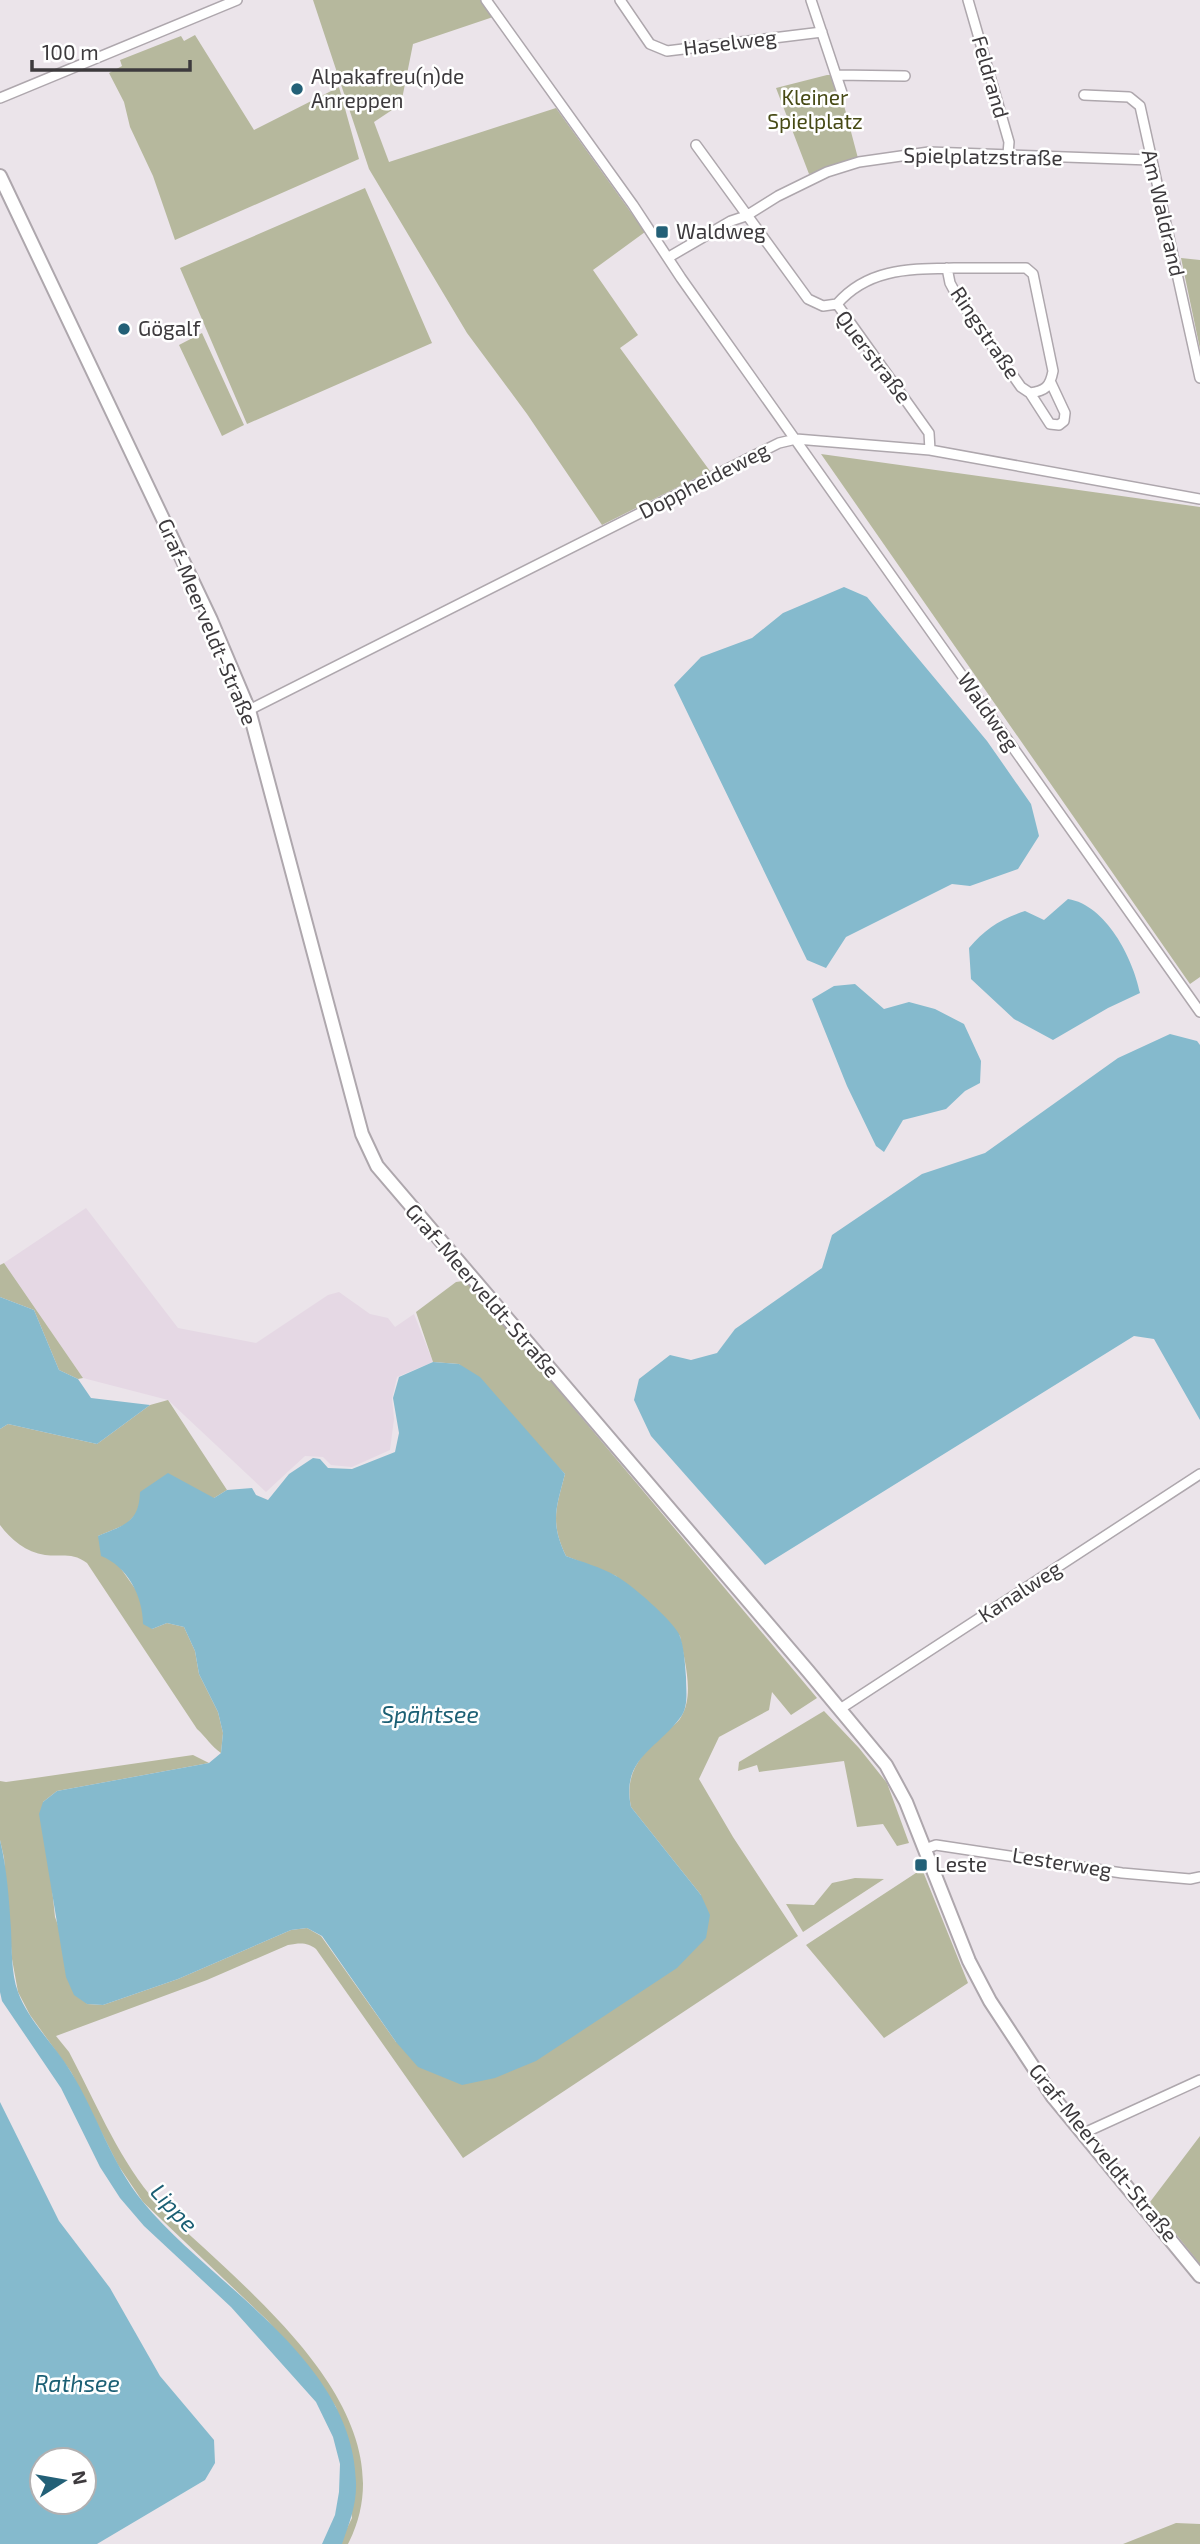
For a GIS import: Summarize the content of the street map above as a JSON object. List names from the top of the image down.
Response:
{
  "streets": {
    "main road": ["Graf-Meerveldt-Straße"],
    "street": [
      "Haselweg",
      "Feldrand",
      "Spielplatzstraße",
      "Am Waldrand",
      "Ringstraße",
      "Querstraße",
      "Doppheideweg",
      "Waldweg",
      "Kanalweg",
      "Lesterweg"
    ]
  },
  "crossings": [
    ["Feldrand", "Spielplatzstraße"],
    ["Spielplatzstraße", "Am Waldrand"],
    ["Spielplatzstraße", "Querstraße"],
    ["Spielplatzstraße", "Waldweg"],
    ["Ringstraße", "Querstraße"],
    ["Querstraße", "Doppheideweg"],
    ["Doppheideweg", "Graf-Meerveldt-Straße"],
    ["Doppheideweg", "Waldweg"],
    ["Graf-Meerveldt-Straße", "Kanalweg"],
    ["Graf-Meerveldt-Straße", "Lesterweg"]
  ],
  "water": ["Spähtsee", "Lippe", "Rathsee"],
  "parks": ["Kleiner Spielplatz"],
  "places": {
    "other": ["Alpakafreu(n)de Anreppen", "Gögalf"],
    "transit": ["Waldweg", "Leste"]
  },
  "scale_bar": "100 m",
  "north": "right"
}
